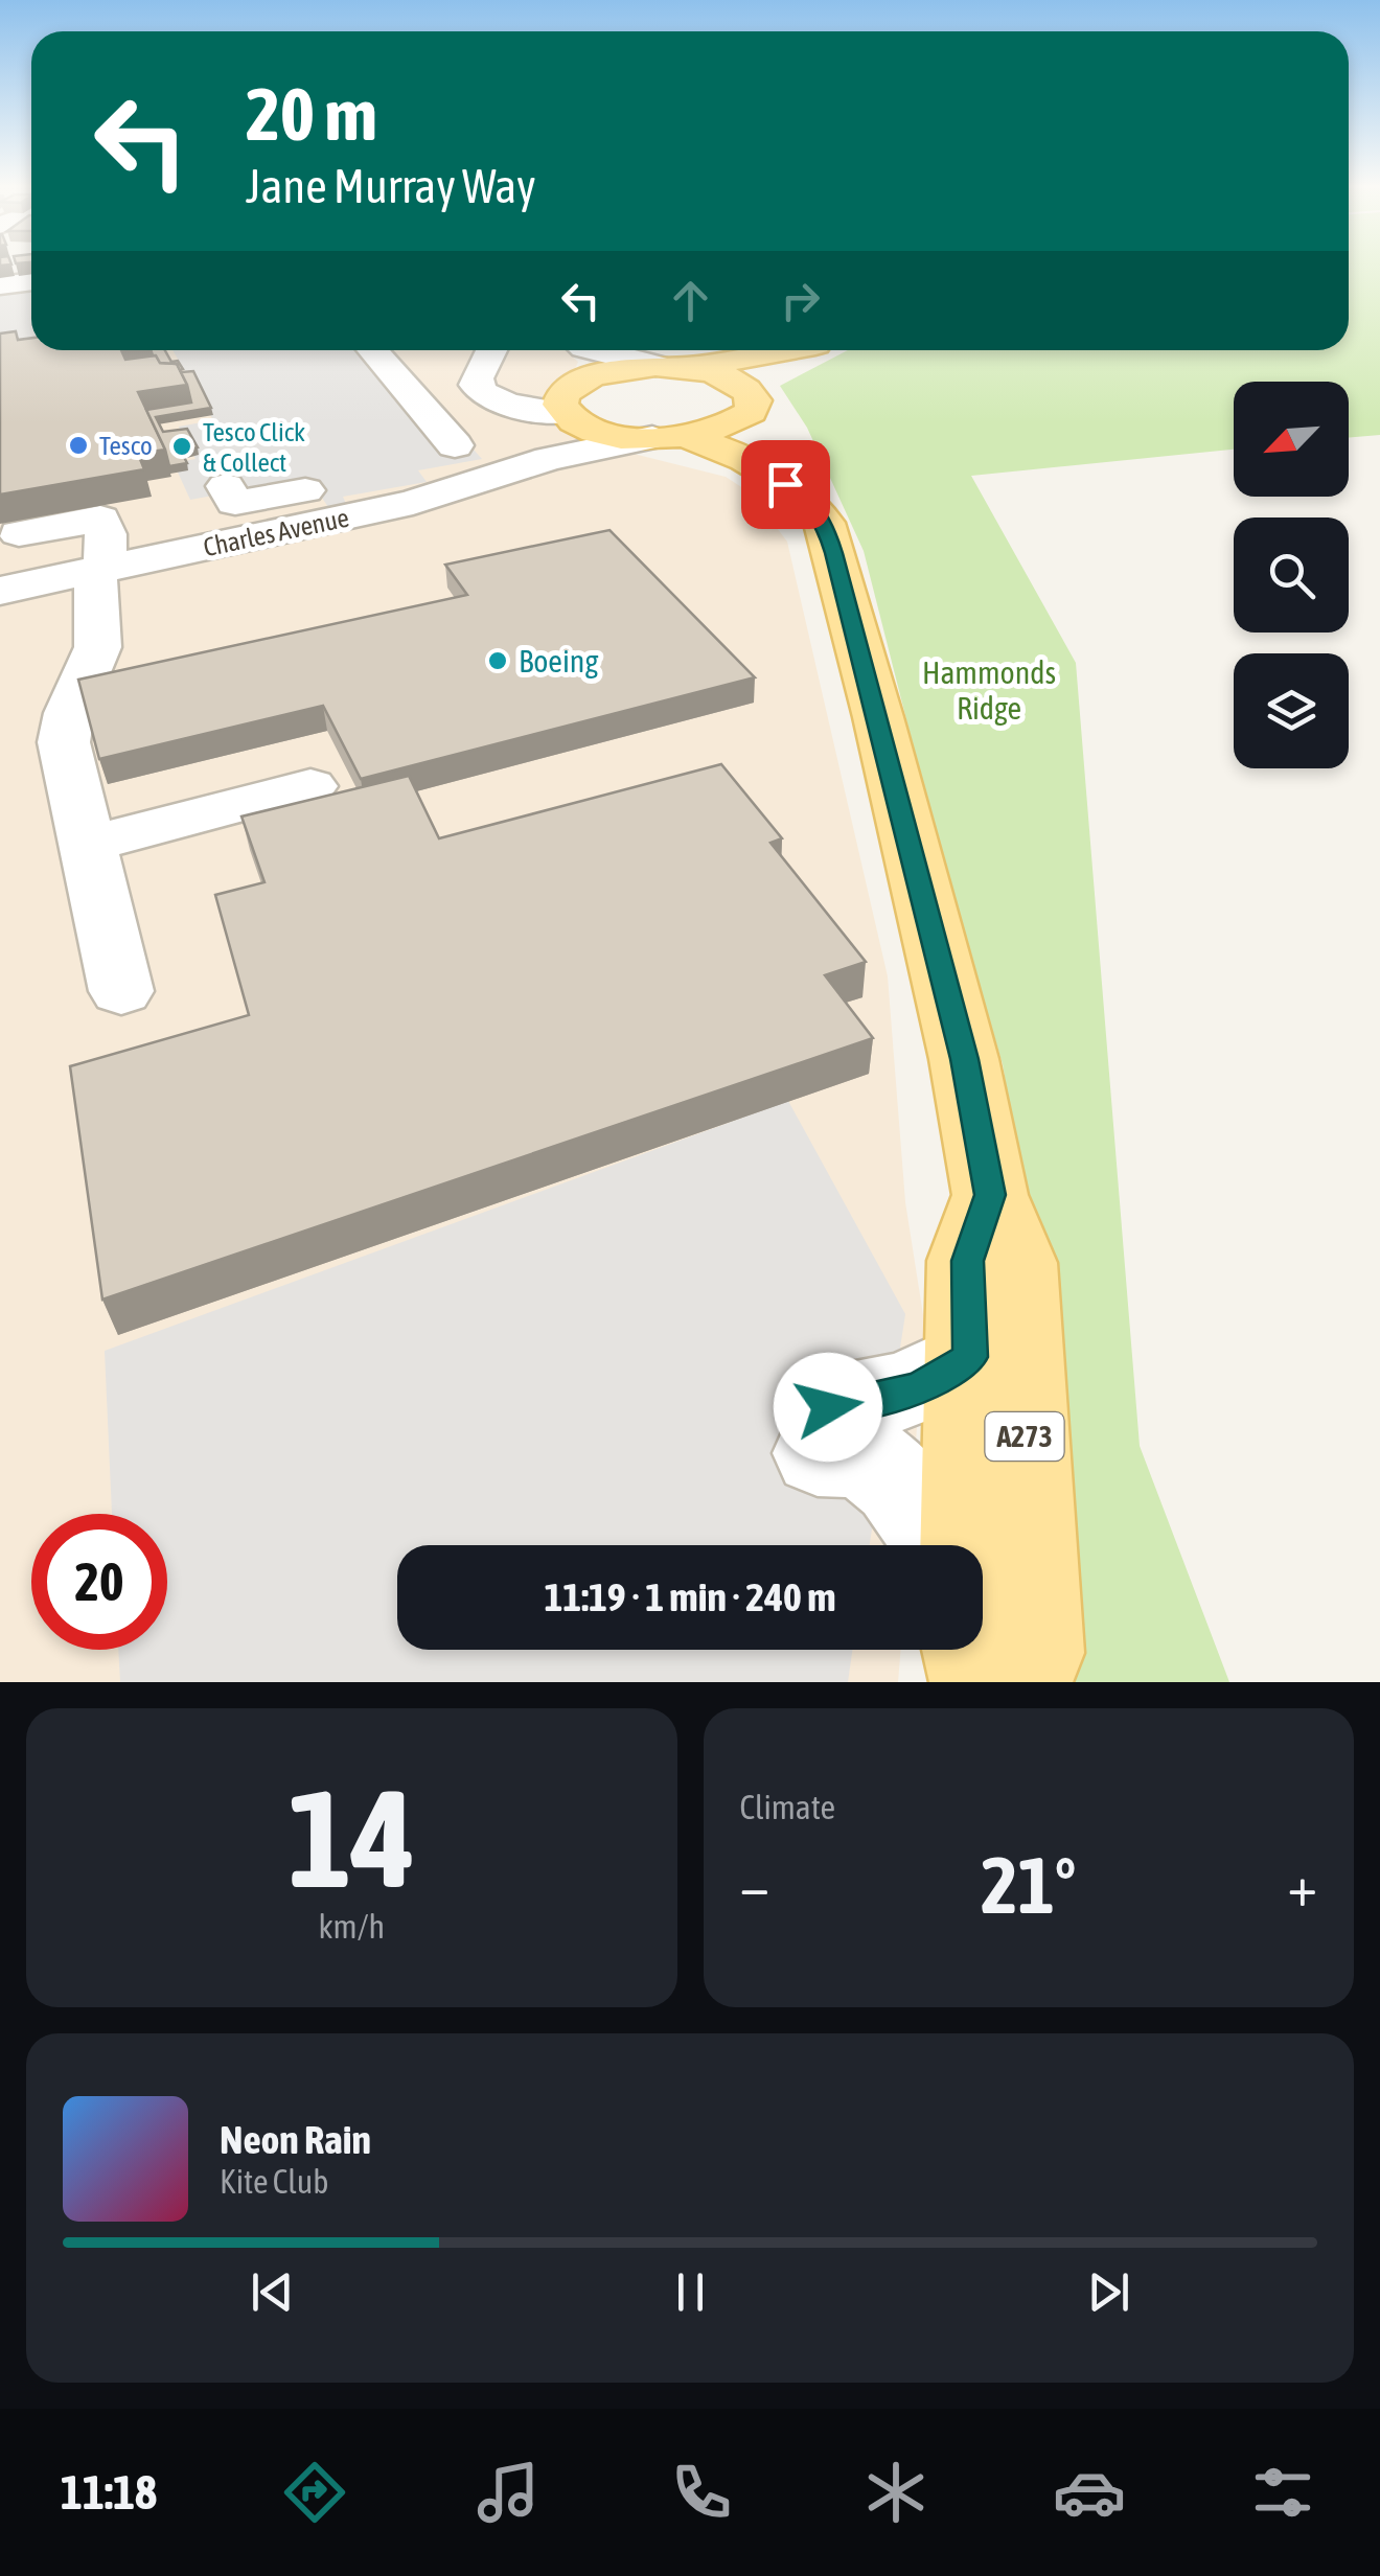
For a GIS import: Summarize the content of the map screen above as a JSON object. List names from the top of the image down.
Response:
{
  "streets": {
    "main road": ["A273"],
    "street": ["Charles Avenue"]
  },
  "crossings": [
    ["Charles Avenue", "A273"]
  ],
  "parks": ["Hammonds Ridge"],
  "places": ["Tesco", "Tesco Click & Collect", "Boeing"],
  "north": "bottom left",
  "page": {
    "turn": ["20 m", "Jane Murray Way"],
    "limit": "20",
    "trip": "11:19 · 1 min · 240 m",
    "tile": [
      ["14", "km/h"],
      "Climate"
    ],
    "heat": ["−", "21°", "+"],
    "song": ["Neon Rain", "Kite Club"],
    "tabs": "11:18"
  }
}
